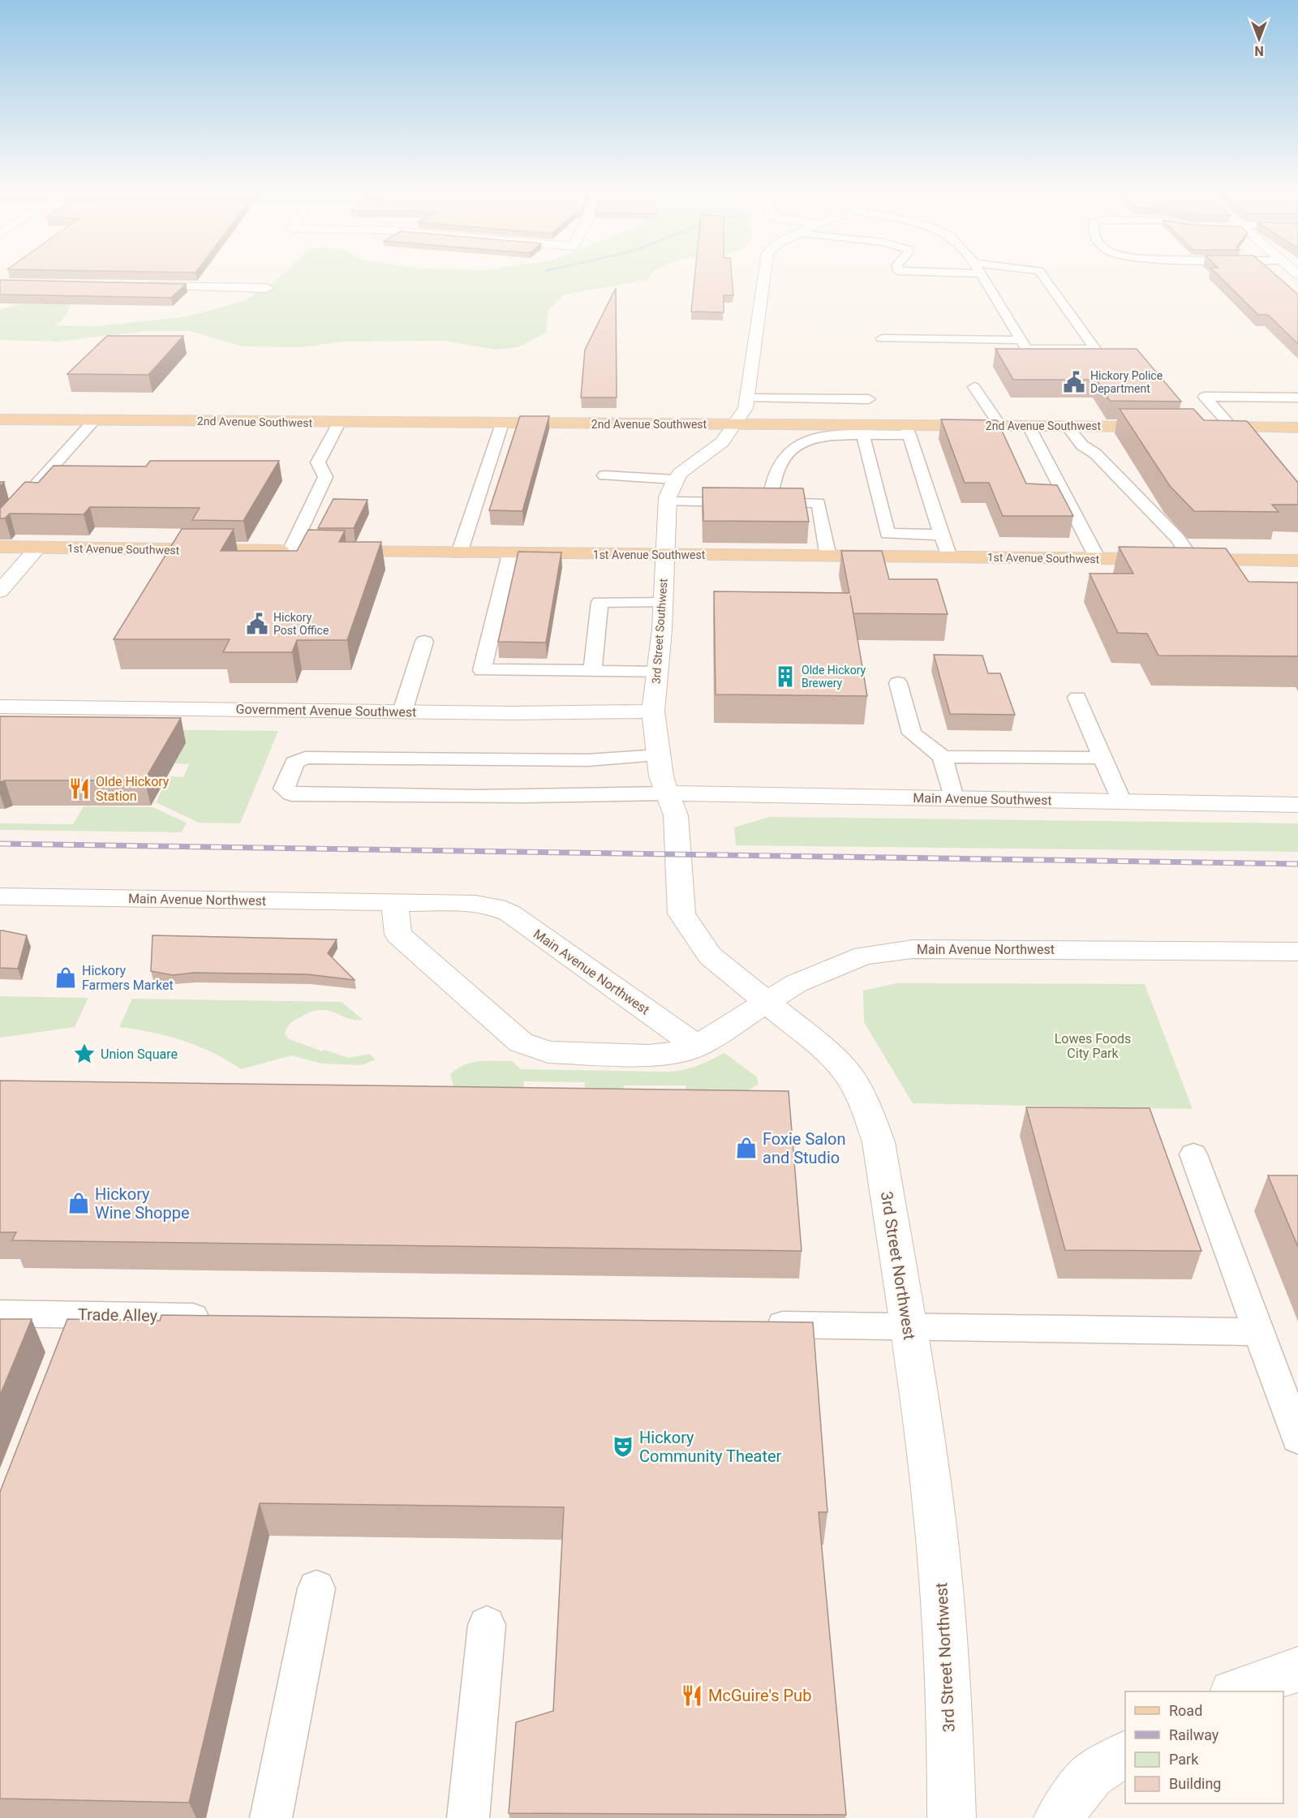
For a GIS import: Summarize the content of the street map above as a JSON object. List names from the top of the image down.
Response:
{
  "streets": {
    "main road": ["2nd Avenue Southwest", "1st Avenue Southwest"],
    "street": [
      "3rd Street Southwest",
      "Government Avenue Southwest",
      "Main Avenue Southwest",
      "Main Avenue Northwest",
      "3rd Street Northwest"
    ],
    "lane": ["Trade Alley"]
  },
  "crossings": [
    ["2nd Avenue Southwest", "3rd Street Southwest"],
    ["1st Avenue Southwest", "3rd Street Southwest"],
    ["3rd Street Southwest", "Government Avenue Southwest"],
    ["3rd Street Southwest", "Main Avenue Southwest"],
    ["3rd Street Southwest", "3rd Street Northwest"],
    ["Main Avenue Southwest", "3rd Street Northwest"],
    ["Main Avenue Northwest", "3rd Street Northwest"]
  ],
  "parks": ["Lowes Foods City Park"],
  "places": {
    "public building": ["Hickory Police Department", "Hickory Post Office"],
    "building": ["Olde Hickory Brewery"],
    "restaurant": ["Olde Hickory Station", "McGuire's Pub"],
    "shop": ["Hickory Farmers Market", "Foxie Salon and Studio", "Hickory Wine Shoppe"],
    "place": ["Union Square"],
    "theatre": ["Hickory Community Theater"]
  },
  "legend": [
    "Road",
    "Railway",
    "Park",
    "Building"
  ],
  "north": "bottom"
}
